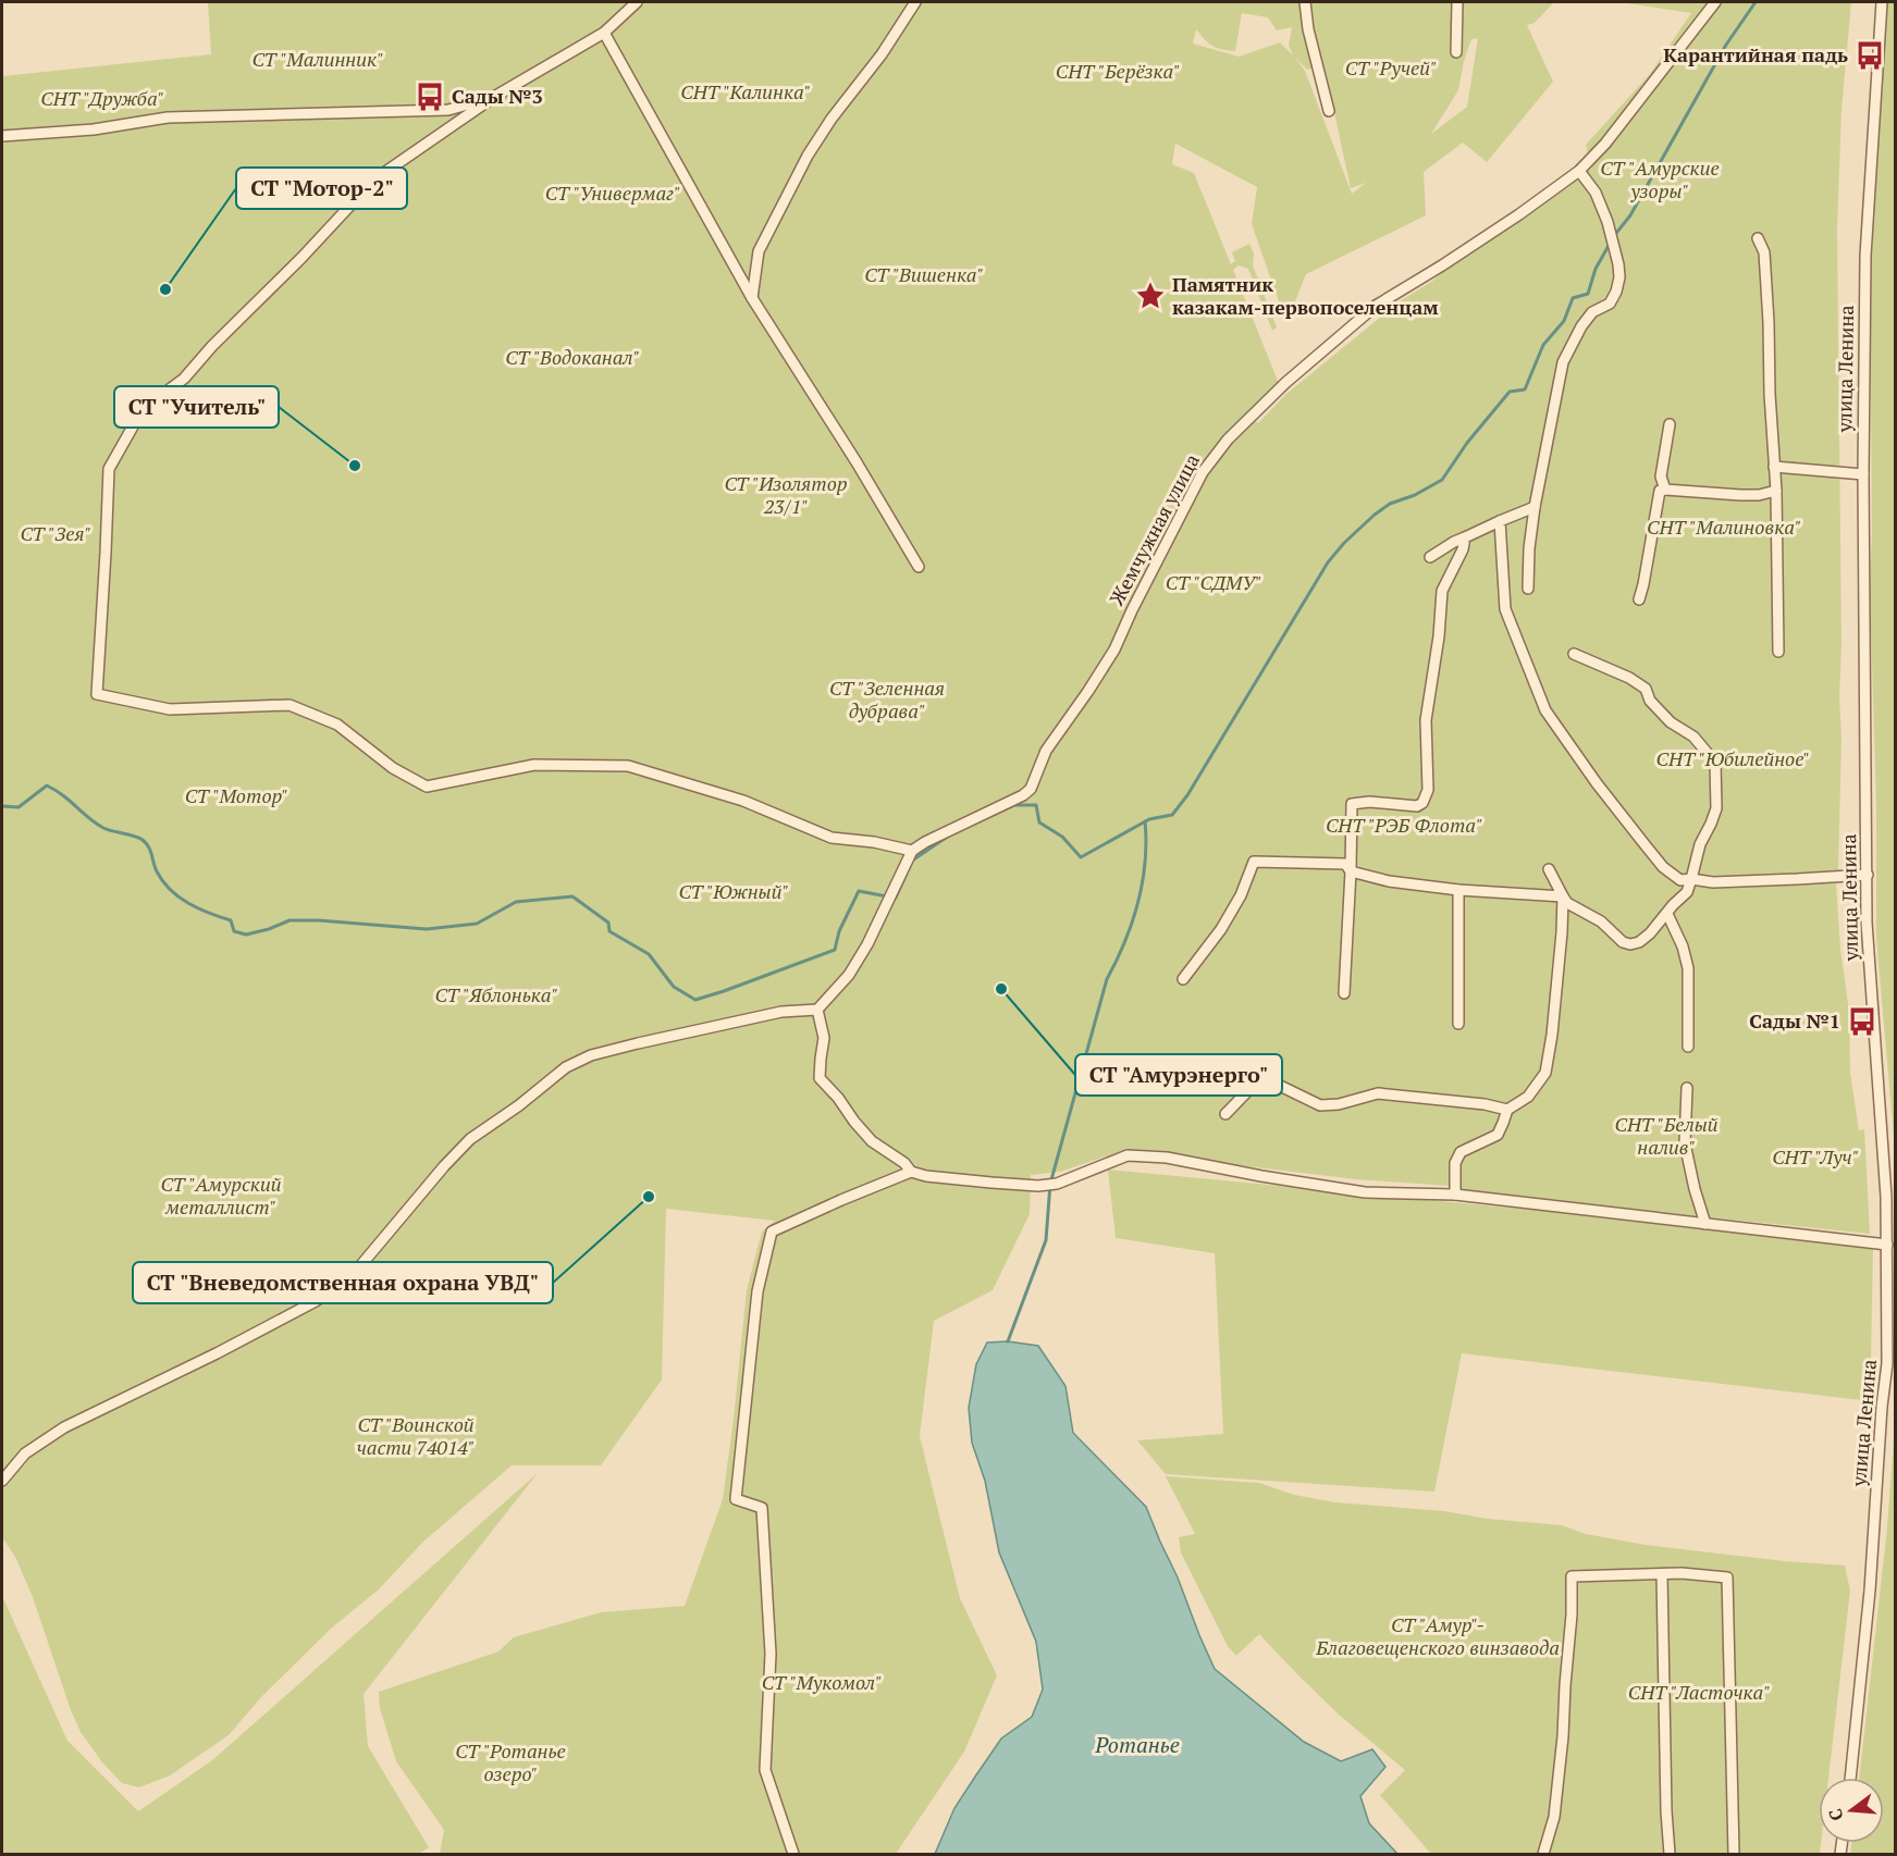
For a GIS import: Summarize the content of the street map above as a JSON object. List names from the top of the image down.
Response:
{
  "streets": {
    "street": ["улица Ленина", "Жемчужная улица"]
  },
  "water": ["Ротанье"],
  "parks": [
    "СТ \"Малинник\"",
    "СТ \"Ручей\"",
    "СНТ \"Берёзка\"",
    "СНТ \"Калинка\"",
    "СНТ \"Дружба\"",
    "СТ \"Амурские узоры\"",
    "СТ \"Универмаг\"",
    "СТ \"Вишенка\"",
    "СТ \"Водоканал\"",
    "СТ \"Изолятор 23/1\"",
    "СНТ \"Малиновка\"",
    "СТ \"Зея\"",
    "СТ \"СДМУ\"",
    "СТ \"Зеленная дубрава\"",
    "СНТ \"Юбилейное\"",
    "СТ \"Мотор\"",
    "СНТ \"РЭБ Флота\"",
    "СТ \"Южный\"",
    "СТ \"Яблонька\"",
    "СНТ \"Белый налив\"",
    "СНТ \"Луч\"",
    "СТ \"Амурский металлист\"",
    "СТ \"Воинской части 74014\"",
    "СТ \"Амур\"- Благовещенского винзавода",
    "СТ \"Мукомол\"",
    "СНТ \"Ласточка\"",
    "СТ \"Ротанье озеро\""
  ],
  "places": {
    "bus stop": ["Карантийная падь", "Сады №3", "Сады №1"],
    "other": [
      "СТ \"Мотор-2\"",
      "СТ \"Учитель\"",
      "СТ \"Амурэнерго\"",
      "СТ \"Вневедомственная охрана УВД\""
    ],
    "place": ["Памятник казакам-первопоселенцам"]
  },
  "north": "left"
}
